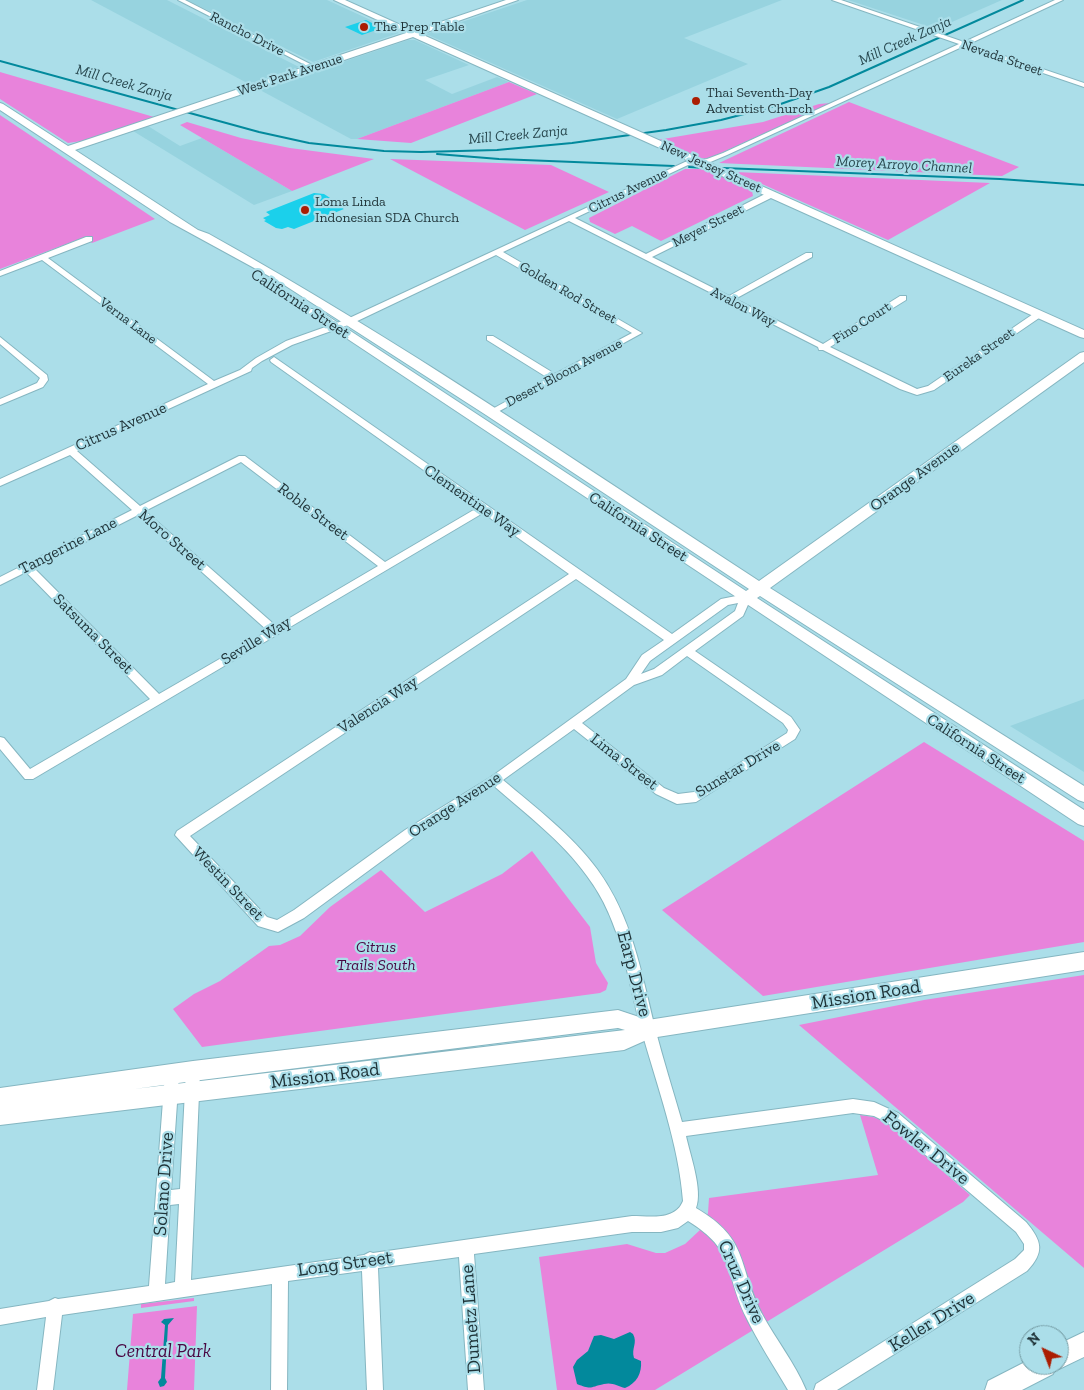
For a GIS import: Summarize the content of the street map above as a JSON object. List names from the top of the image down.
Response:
{
  "streets": {
    "street": [
      "Rancho Drive",
      "Nevada Street",
      "West Park Avenue",
      "New Jersey Street",
      "Citrus Avenue",
      "Meyer Street",
      "Golden Rod Street",
      "California Street",
      "Avalon Way",
      "Verna Lane",
      "Fino Court",
      "Eureka Street",
      "Desert Bloom Avenue",
      "Orange Avenue",
      "Clementine Way",
      "Roble Street",
      "Moro Street",
      "Tangerine Lane",
      "Satsuma Street",
      "Seville Way",
      "Valencia Way",
      "Lima Street",
      "Sunstar Drive",
      "Westin Street",
      "Earp Drive",
      "Mission Road",
      "Fowler Drive",
      "Solano Drive",
      "Long Street",
      "Cruz Drive",
      "Dumetz Lane",
      "Keller Drive"
    ]
  },
  "crossings": [
    ["Rancho Drive", "West Park Avenue"],
    ["Nevada Street", "Citrus Avenue"],
    ["West Park Avenue", "New Jersey Street"],
    ["West Park Avenue", "California Street"],
    ["New Jersey Street", "Citrus Avenue"],
    ["New Jersey Street", "Meyer Street"],
    ["New Jersey Street", "Eureka Street"],
    ["Citrus Avenue", "Golden Rod Street"],
    ["Citrus Avenue", "California Street"],
    ["Citrus Avenue", "Avalon Way"],
    ["Citrus Avenue", "Verna Lane"],
    ["Citrus Avenue", "Clementine Way"],
    ["Citrus Avenue", "Moro Street"],
    ["Meyer Street", "Avalon Way"],
    ["Golden Rod Street", "Desert Bloom Avenue"],
    ["California Street", "Desert Bloom Avenue"],
    ["California Street", "Orange Avenue"],
    ["Avalon Way", "Fino Court"],
    ["Avalon Way", "Eureka Street"],
    ["Orange Avenue", "Clementine Way"],
    ["Orange Avenue", "Lima Street"],
    ["Orange Avenue", "Sunstar Drive"],
    ["Orange Avenue", "Westin Street"],
    ["Orange Avenue", "Earp Drive"],
    ["Clementine Way", "Seville Way"],
    ["Clementine Way", "Valencia Way"],
    ["Roble Street", "Tangerine Lane"],
    ["Roble Street", "Seville Way"],
    ["Moro Street", "Tangerine Lane"],
    ["Moro Street", "Seville Way"],
    ["Tangerine Lane", "Satsuma Street"],
    ["Satsuma Street", "Seville Way"],
    ["Valencia Way", "Westin Street"],
    ["Lima Street", "Sunstar Drive"],
    ["Earp Drive", "Mission Road"],
    ["Earp Drive", "Fowler Drive"],
    ["Earp Drive", "Long Street"],
    ["Earp Drive", "Cruz Drive"],
    ["Mission Road", "Solano Drive"],
    ["Fowler Drive", "Keller Drive"],
    ["Solano Drive", "Long Street"],
    ["Long Street", "Cruz Drive"],
    ["Long Street", "Dumetz Lane"]
  ],
  "water": ["Mill Creek Zanja", "Morey Arroyo Channel"],
  "parks": ["Citrus Trails South", "Central Park"],
  "places": ["The Prep Table", "Thai Seventh-Day Adventist Church", "Loma Linda Indonesian SDA Church"],
  "north": "top left"
}
